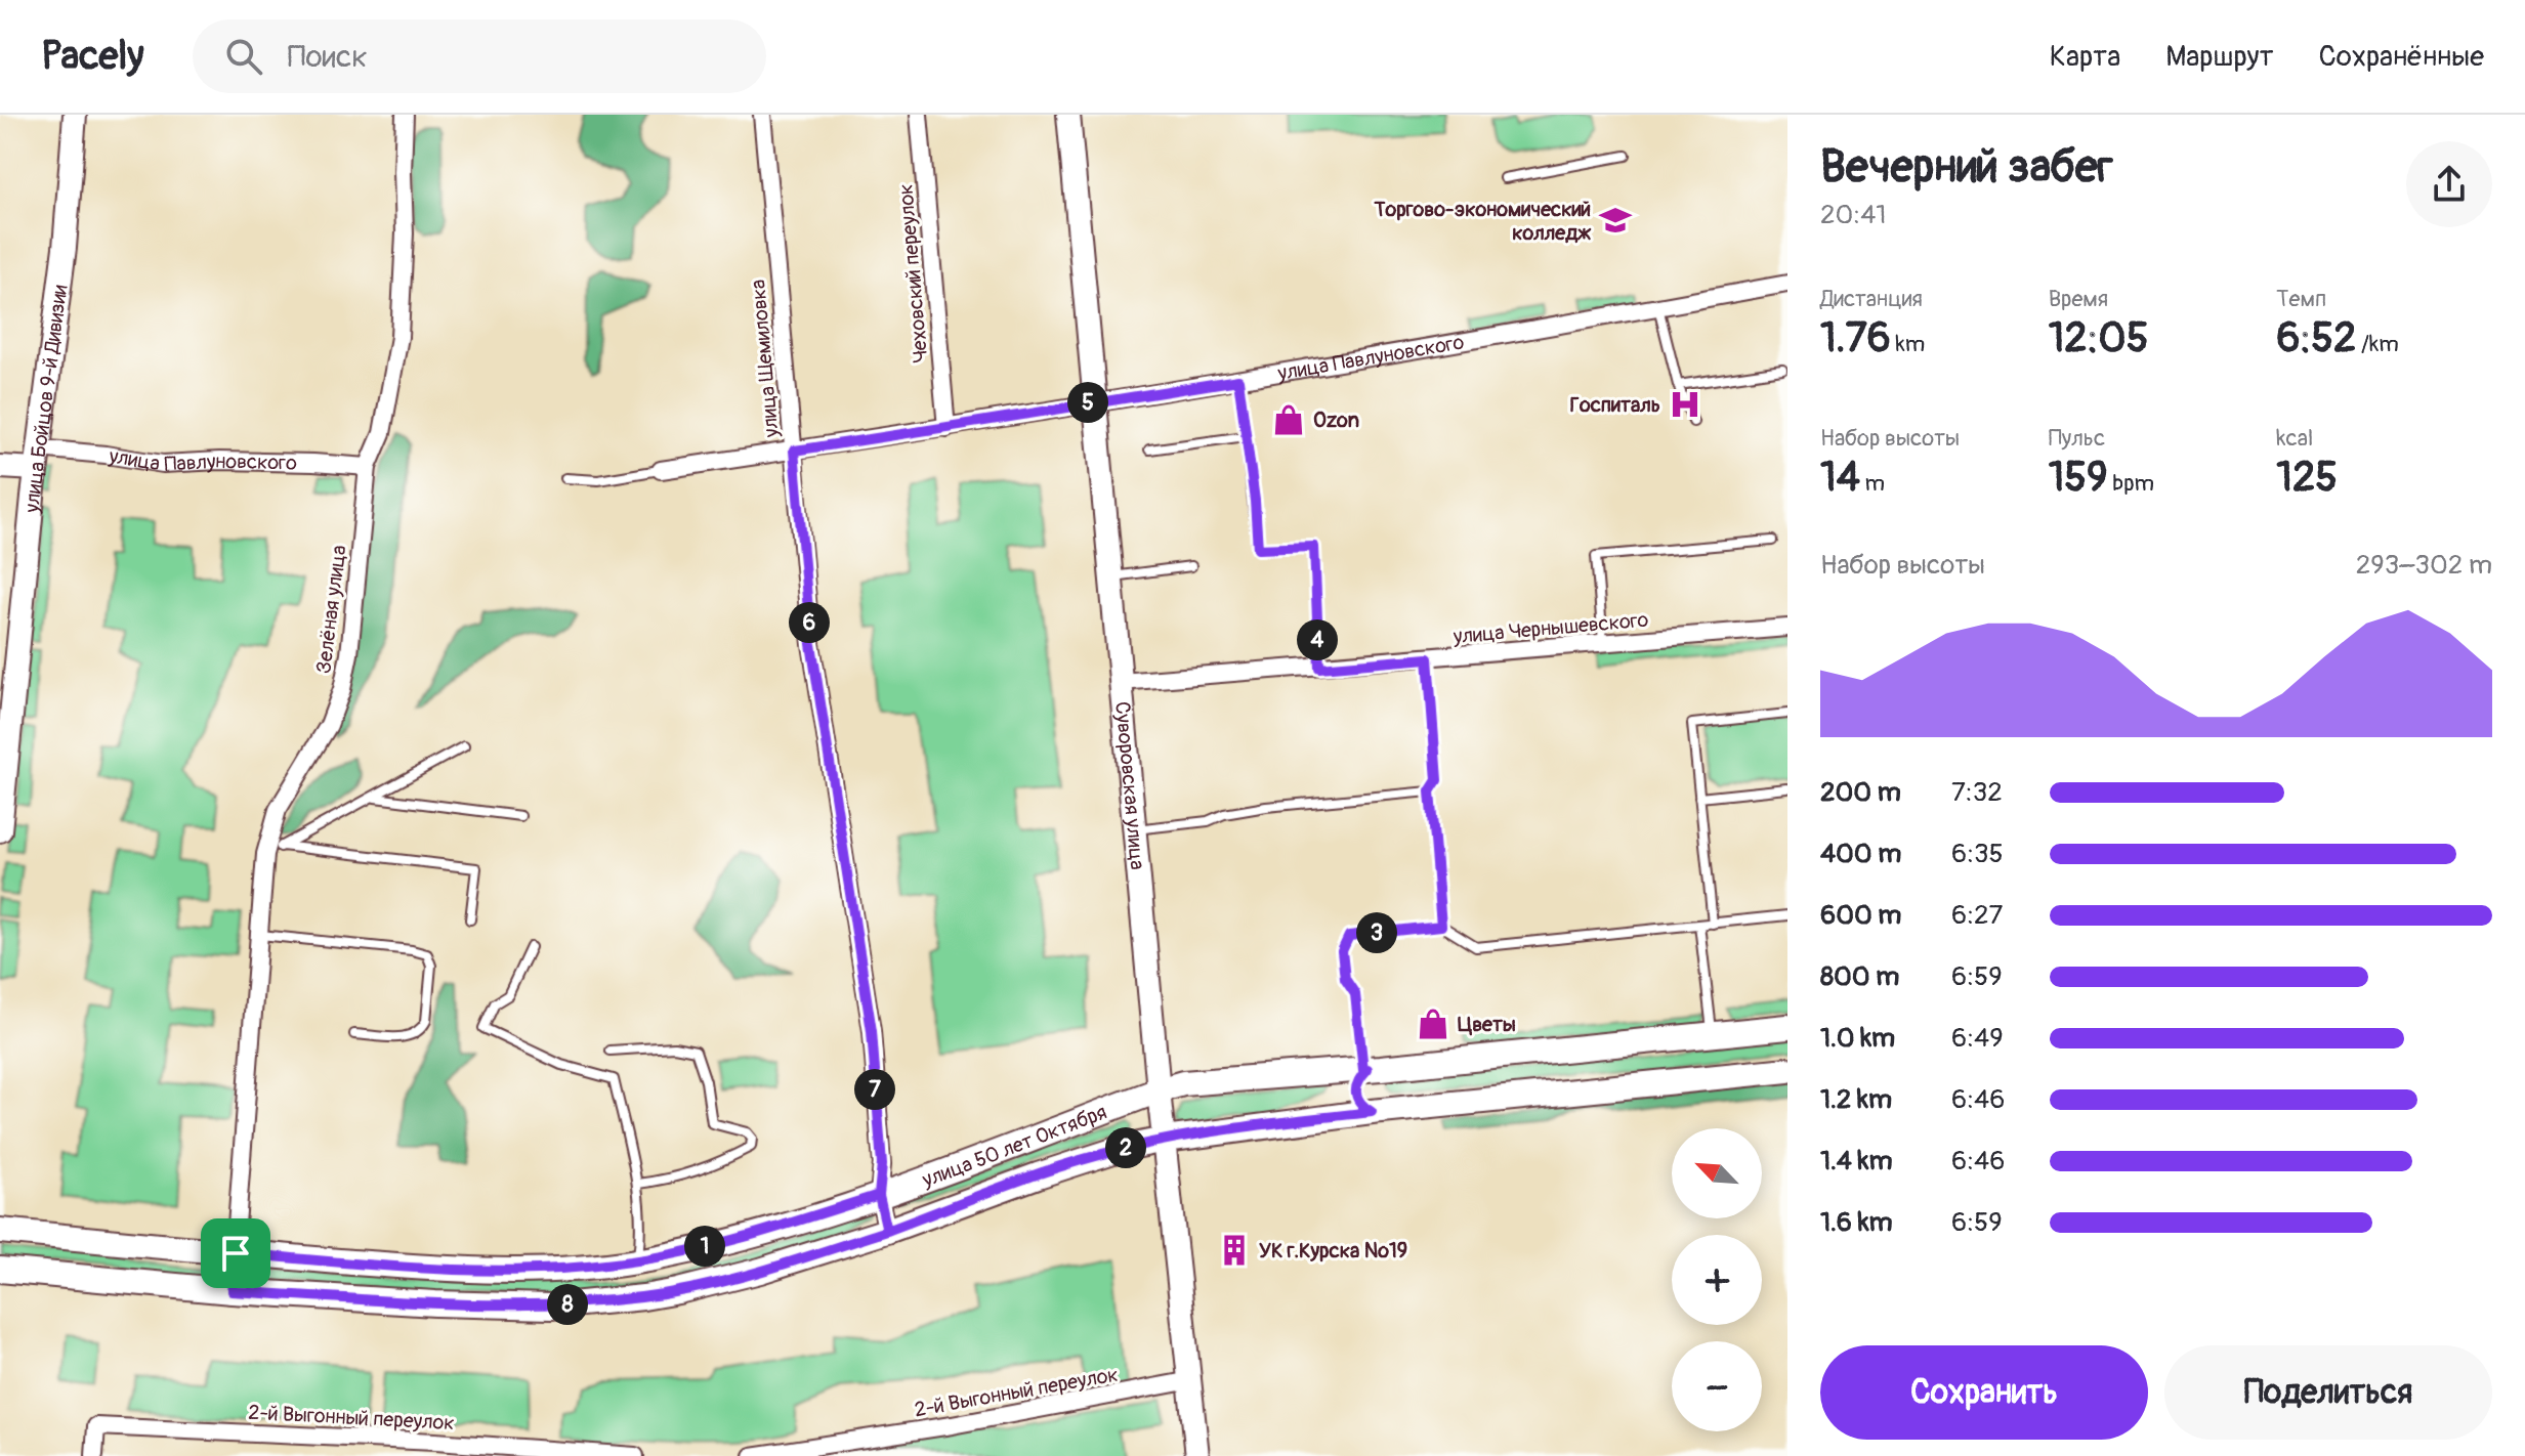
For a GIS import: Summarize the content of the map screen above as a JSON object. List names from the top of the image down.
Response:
{
  "streets": {
    "main road": ["улица 50 лет Октября"],
    "street": [
      "Чеховский переулок",
      "улица Павлуновского",
      "улица Щемиловка",
      "улица Бойцов 9-й Дивизии",
      "Зелёная улица",
      "улица Чернышевского",
      "Суворовская улица",
      "2-й Выгонный переулок"
    ]
  },
  "crossings": [
    ["Чеховский переулок", "улица Павлуновского"],
    ["улица Павлуновского", "улица Щемиловка"],
    ["улица Павлуновского", "улица Бойцов 9-й Дивизии"],
    ["улица Павлуновского", "Зелёная улица"],
    ["улица Павлуновского", "Суворовская улица"],
    ["улица Щемиловка", "улица 50 лет Октября"],
    ["Зелёная улица", "улица 50 лет Октября"],
    ["улица Чернышевского", "Суворовская улица"],
    ["Суворовская улица", "улица 50 лет Октября"],
    ["Суворовская улица", "2-й Выгонный переулок"]
  ],
  "places": {
    "school or university": ["Торгово-экономический колледж"],
    "hospital": ["Госпиталь"],
    "shop": ["Ozon", "Цветы"],
    "building": ["УК г.Курска №19"]
  },
  "north": "top left",
  "page": {
    "header": "Pacely",
    "search": "Поиск",
    "nav": ["Карта", "Маршрут", "Сохранённые"],
    "heading": ["Вечерний забег", "20:41"],
    "stats": [
      ["Дистанция", "1.76 km"],
      ["Время", "12:05"],
      ["Темп", "6:52 /km"],
      ["Набор высоты", "14 m"],
      ["Пульс", "159 bpm"],
      ["kcal", "125"]
    ],
    "pins": [
      "5",
      "6",
      "4",
      "3",
      "7",
      "2",
      "1",
      "8"
    ],
    "chart": ["Набор высоты", "293–302 m"],
    "list": [
      {
        "name": "200 m",
        "note": "7:32"
      },
      {
        "name": "400 m",
        "note": "6:35"
      },
      {
        "name": "600 m",
        "note": "6:27"
      },
      {
        "name": "800 m",
        "note": "6:59"
      },
      {
        "name": "1.0 km",
        "note": "6:49"
      },
      {
        "name": "1.2 km",
        "note": "6:46"
      },
      {
        "name": "1.4 km",
        "note": "6:46"
      },
      {
        "name": "1.6 km",
        "note": "6:59"
      }
    ],
    "map_buttons": ["+", "−"],
    "buttons": ["Сохранить", "Поделиться"]
  }
}
